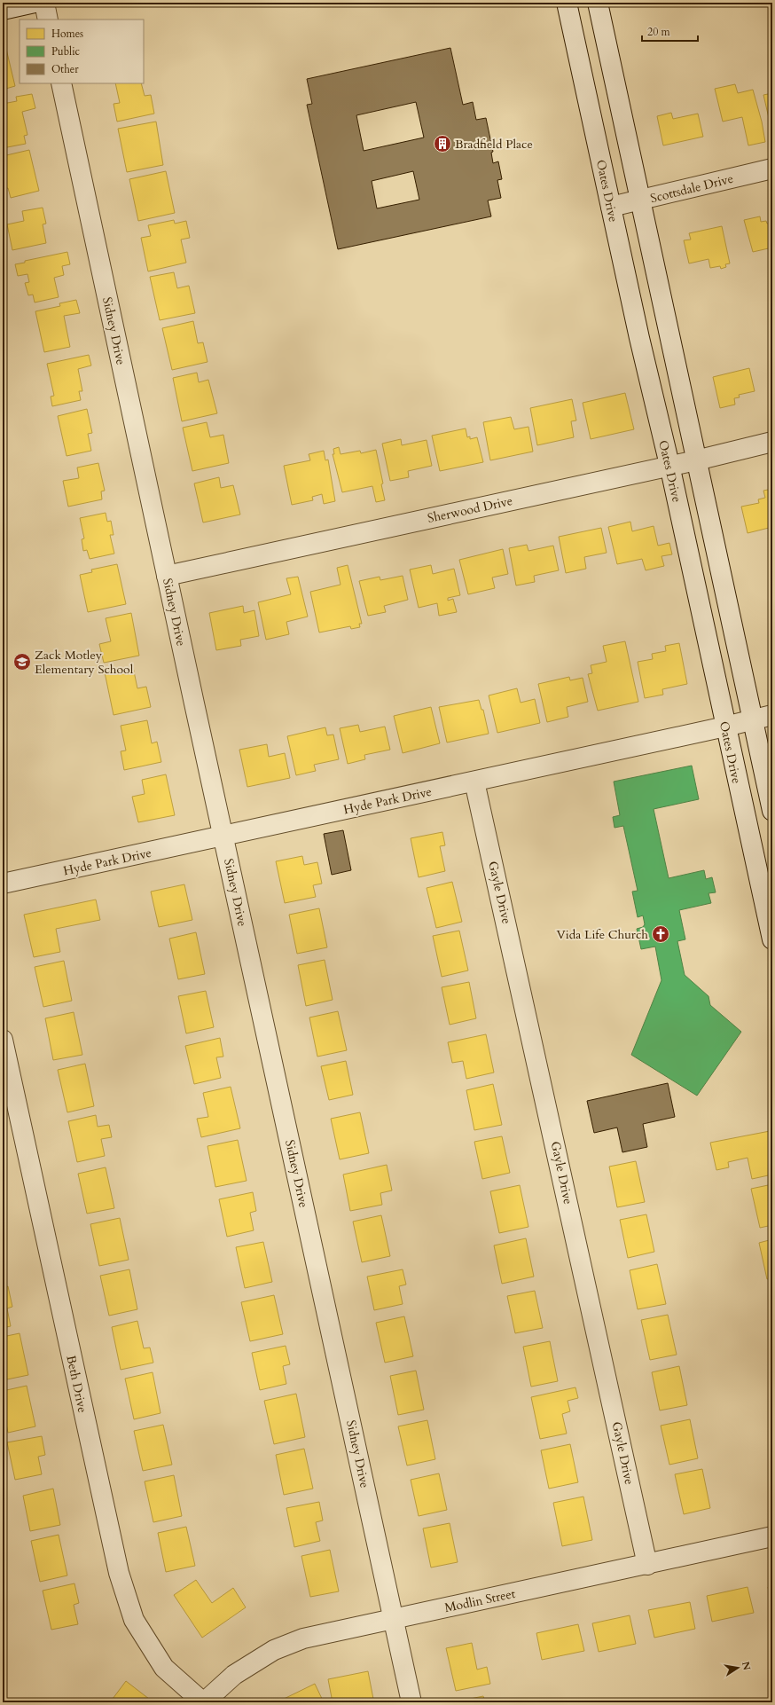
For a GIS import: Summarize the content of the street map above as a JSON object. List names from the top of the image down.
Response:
{
  "streets": {
    "street": [
      "Scottsdale Drive",
      "Oates Drive",
      "Sidney Drive",
      "Sherwood Drive",
      "Hyde Park Drive",
      "Gayle Drive",
      "Beth Drive",
      "Modlin Street"
    ]
  },
  "crossings": [
    ["Scottsdale Drive", "Oates Drive"],
    ["Oates Drive", "Sherwood Drive"],
    ["Oates Drive", "Hyde Park Drive"],
    ["Sidney Drive", "Sherwood Drive"],
    ["Sidney Drive", "Hyde Park Drive"],
    ["Sidney Drive", "Modlin Street"],
    ["Hyde Park Drive", "Gayle Drive"],
    ["Gayle Drive", "Modlin Street"],
    ["Beth Drive", "Modlin Street"]
  ],
  "places": {
    "building": ["Bradfield Place"],
    "school or university": ["Zack Motley Elementary School"],
    "church": ["Vida Life Church"]
  },
  "legend": ["Homes", "Public", "Other"],
  "scale_bar": "20 m",
  "north": "right"
}
